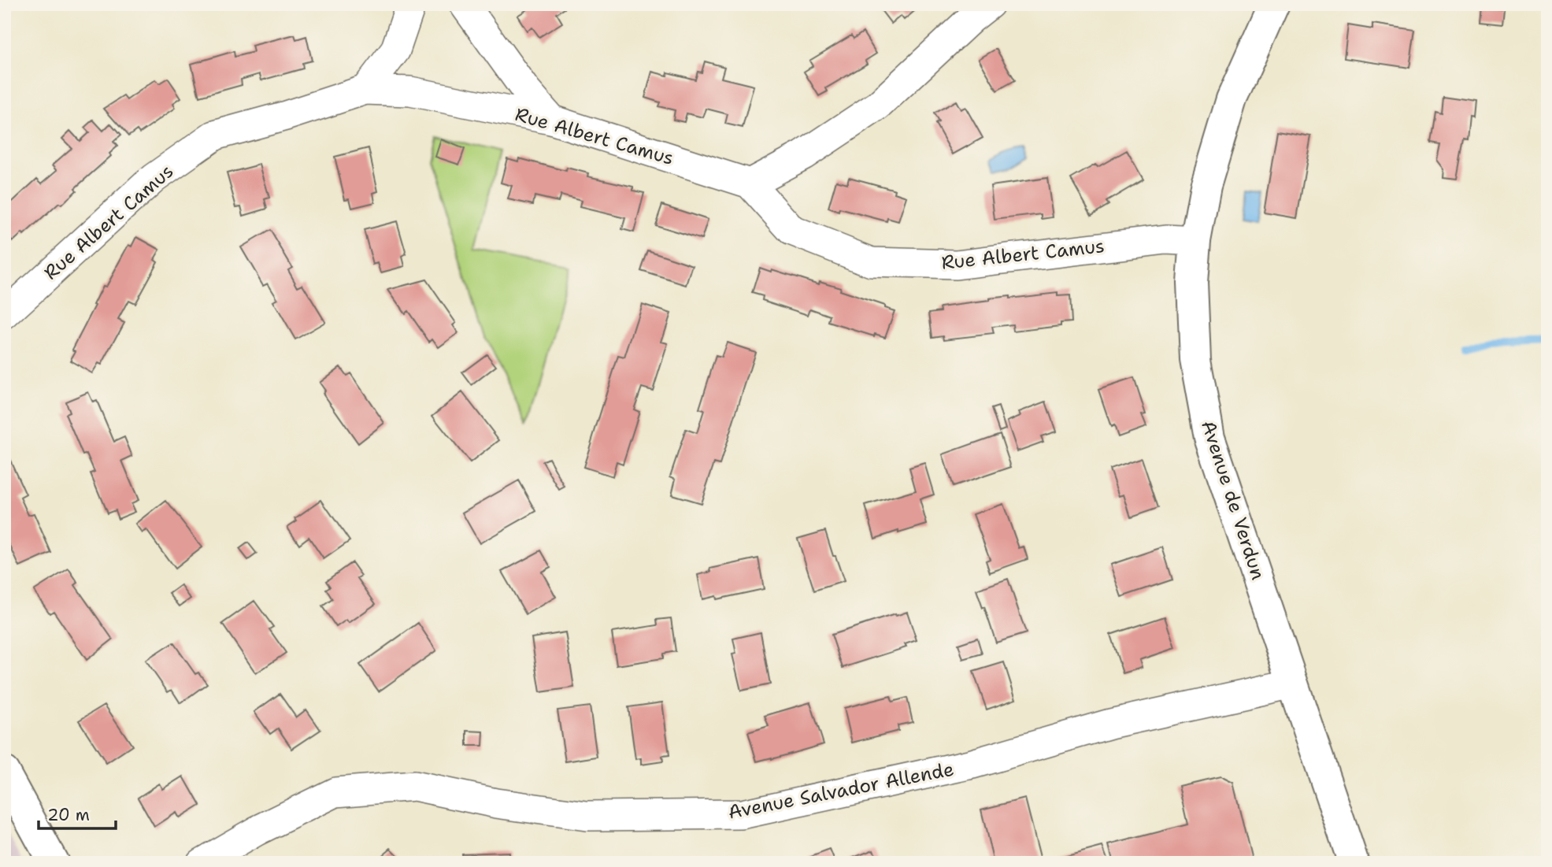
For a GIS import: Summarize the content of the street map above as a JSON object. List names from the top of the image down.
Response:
{
  "streets": {
    "main road": ["Avenue de Verdun"],
    "street": ["Rue Albert Camus", "Avenue Salvador Allende"]
  },
  "crossings": [
    ["Rue Albert Camus", "Avenue de Verdun"],
    ["Avenue de Verdun", "Avenue Salvador Allende"]
  ],
  "scale_bar": "20 m"
}
